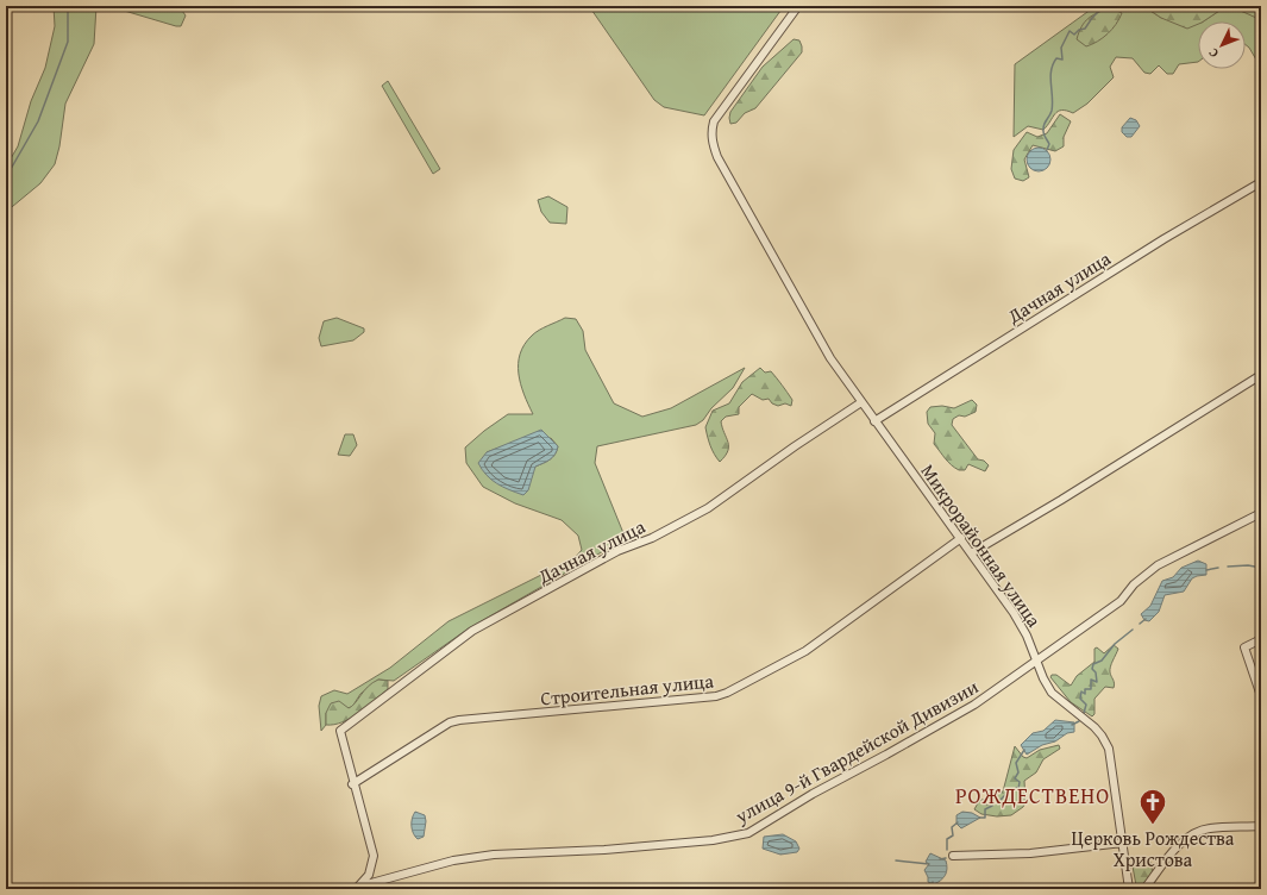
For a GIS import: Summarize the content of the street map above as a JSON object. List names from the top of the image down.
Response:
{
  "streets": {
    "street": [
      "Дачная улица",
      "Микрорайонная улица",
      "Строительная улица",
      "улица 9-й Гвардейской Дивизии"
    ]
  },
  "crossings": [
    ["Дачная улица", "Микрорайонная улица"],
    ["Дачная улица", "Строительная улица"],
    ["Микрорайонная улица", "Строительная улица"],
    ["Микрорайонная улица", "улица 9-й Гвардейской Дивизии"]
  ],
  "districts": ["РОЖДЕСТВЕНО"],
  "places": {
    "church": ["Церковь Рождества Христова"]
  },
  "north": "bottom left"
}
